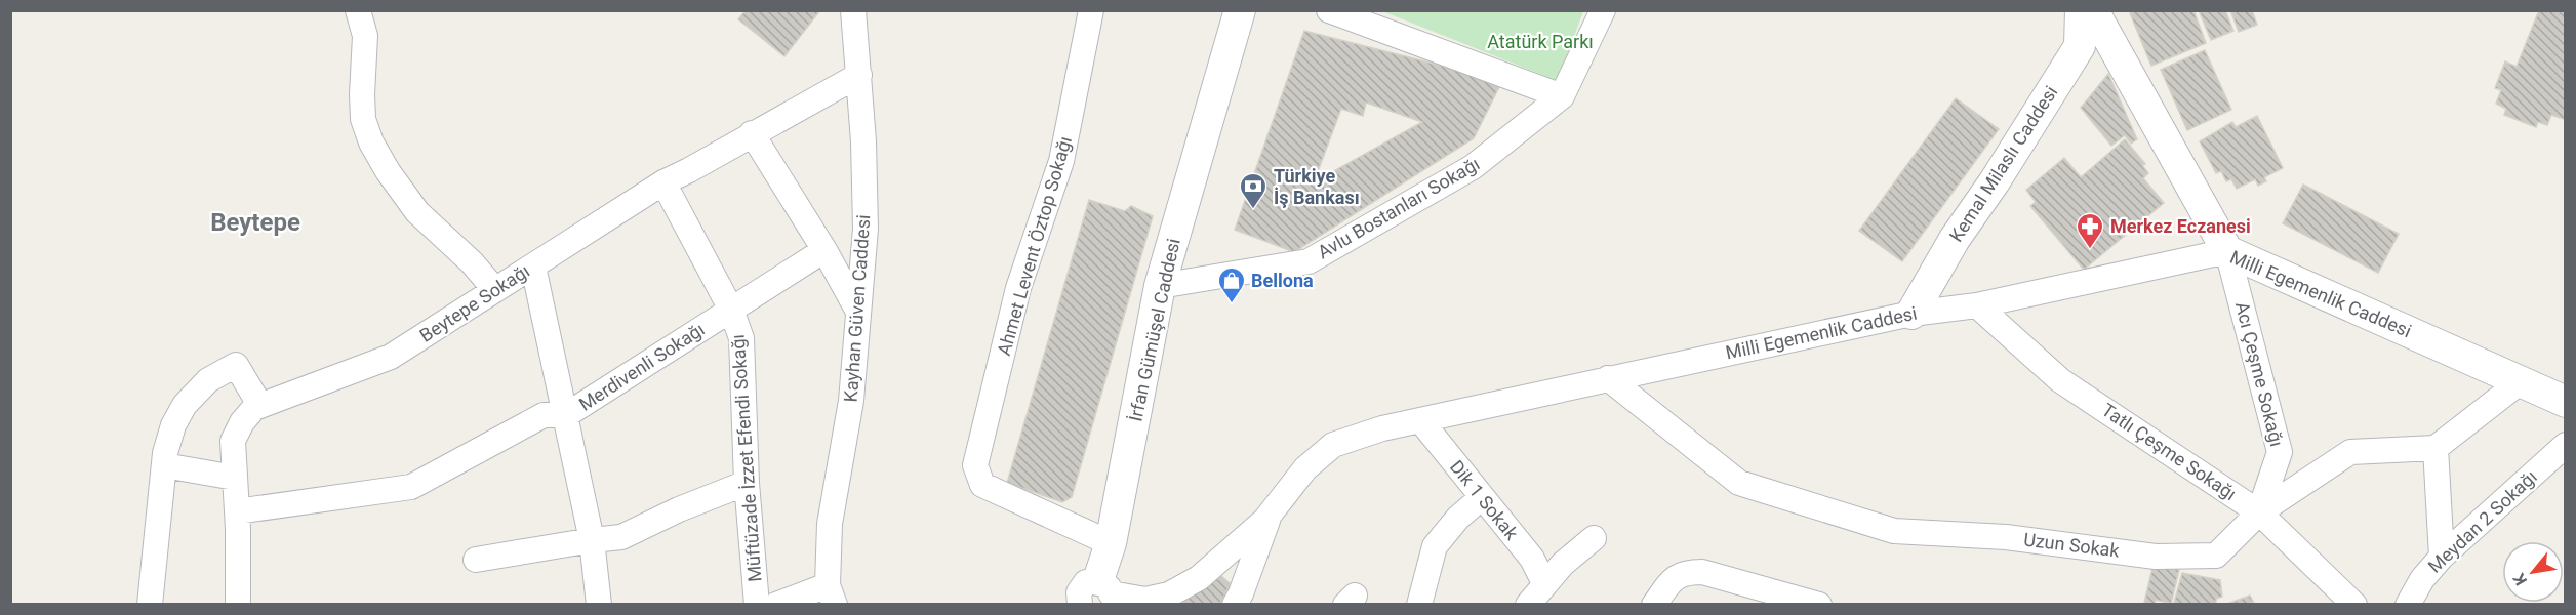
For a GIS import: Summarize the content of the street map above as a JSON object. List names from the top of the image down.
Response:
{
  "streets": {
    "street": [
      "Kemal Milaslı Caddesi",
      "Avlu Bostanları Sokağı",
      "Ahmet Levent Öztop Sokağı",
      "Milli Egemenlik Caddesi",
      "Beytepe Sokağı",
      "Kayhan Güven Caddesi",
      "İrfan Gümüşel Caddesi",
      "Merdivenli Sokağı",
      "Acı Çeşme Sokağı",
      "Tatlı Çeşme Sokağı",
      "Müftüzade İzzet Efendi Sokağı",
      "Dik 1 Sokak",
      "Meydan 2 Sokağı",
      "Uzun Sokak"
    ]
  },
  "crossings": [
    ["Kemal Milaslı Caddesi", "Milli Egemenlik Caddesi"],
    ["Avlu Bostanları Sokağı", "İrfan Gümüşel Caddesi"],
    ["Ahmet Levent Öztop Sokağı", "İrfan Gümüşel Caddesi"],
    ["Milli Egemenlik Caddesi", "İrfan Gümüşel Caddesi"],
    ["Milli Egemenlik Caddesi", "Acı Çeşme Sokağı"],
    ["Milli Egemenlik Caddesi", "Tatlı Çeşme Sokağı"],
    ["Milli Egemenlik Caddesi", "Dik 1 Sokak"],
    ["Milli Egemenlik Caddesi", "Uzun Sokak"],
    ["Beytepe Sokağı", "Kayhan Güven Caddesi"],
    ["Beytepe Sokağı", "Merdivenli Sokağı"],
    ["Beytepe Sokağı", "Müftüzade İzzet Efendi Sokağı"],
    ["Merdivenli Sokağı", "Müftüzade İzzet Efendi Sokağı"],
    ["Acı Çeşme Sokağı", "Tatlı Çeşme Sokağı"],
    ["Acı Çeşme Sokağı", "Uzun Sokak"],
    ["Tatlı Çeşme Sokağı", "Uzun Sokak"]
  ],
  "districts": ["Beytepe"],
  "parks": ["Atatürk Parkı"],
  "places": {
    "bank": ["Türkiye İş Bankası"],
    "pharmacy": ["Merkez Eczanesi"],
    "shop": ["Bellona"]
  },
  "north": "bottom left"
}
